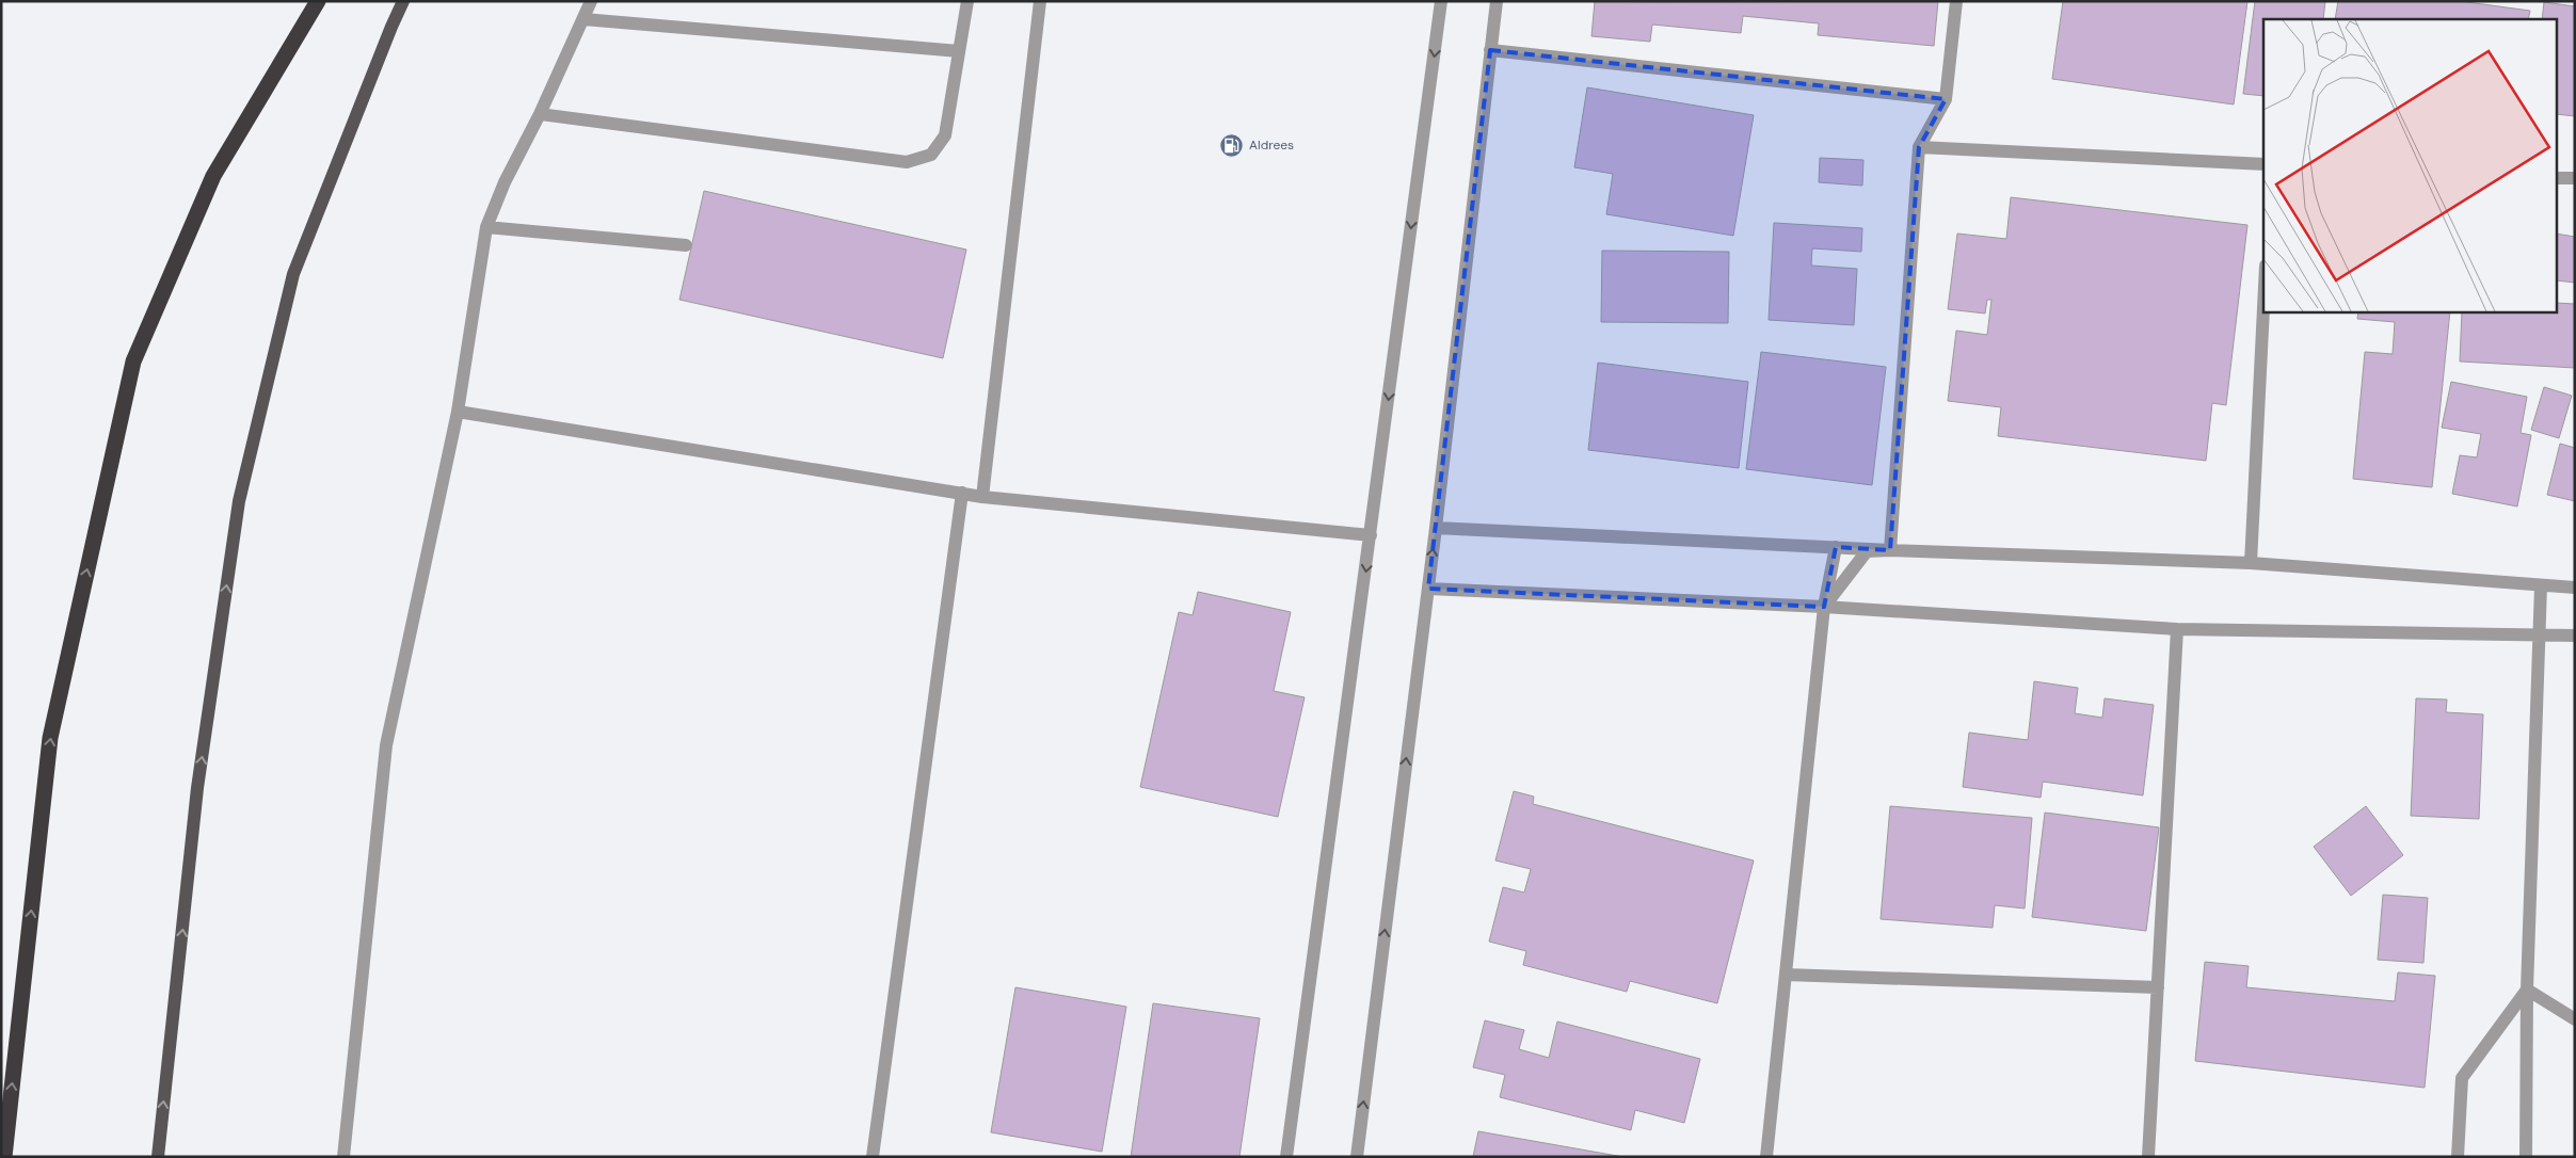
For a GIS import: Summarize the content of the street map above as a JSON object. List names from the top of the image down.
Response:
{
  "places": {
    "fuel station": ["Aldrees"]
  }
}
